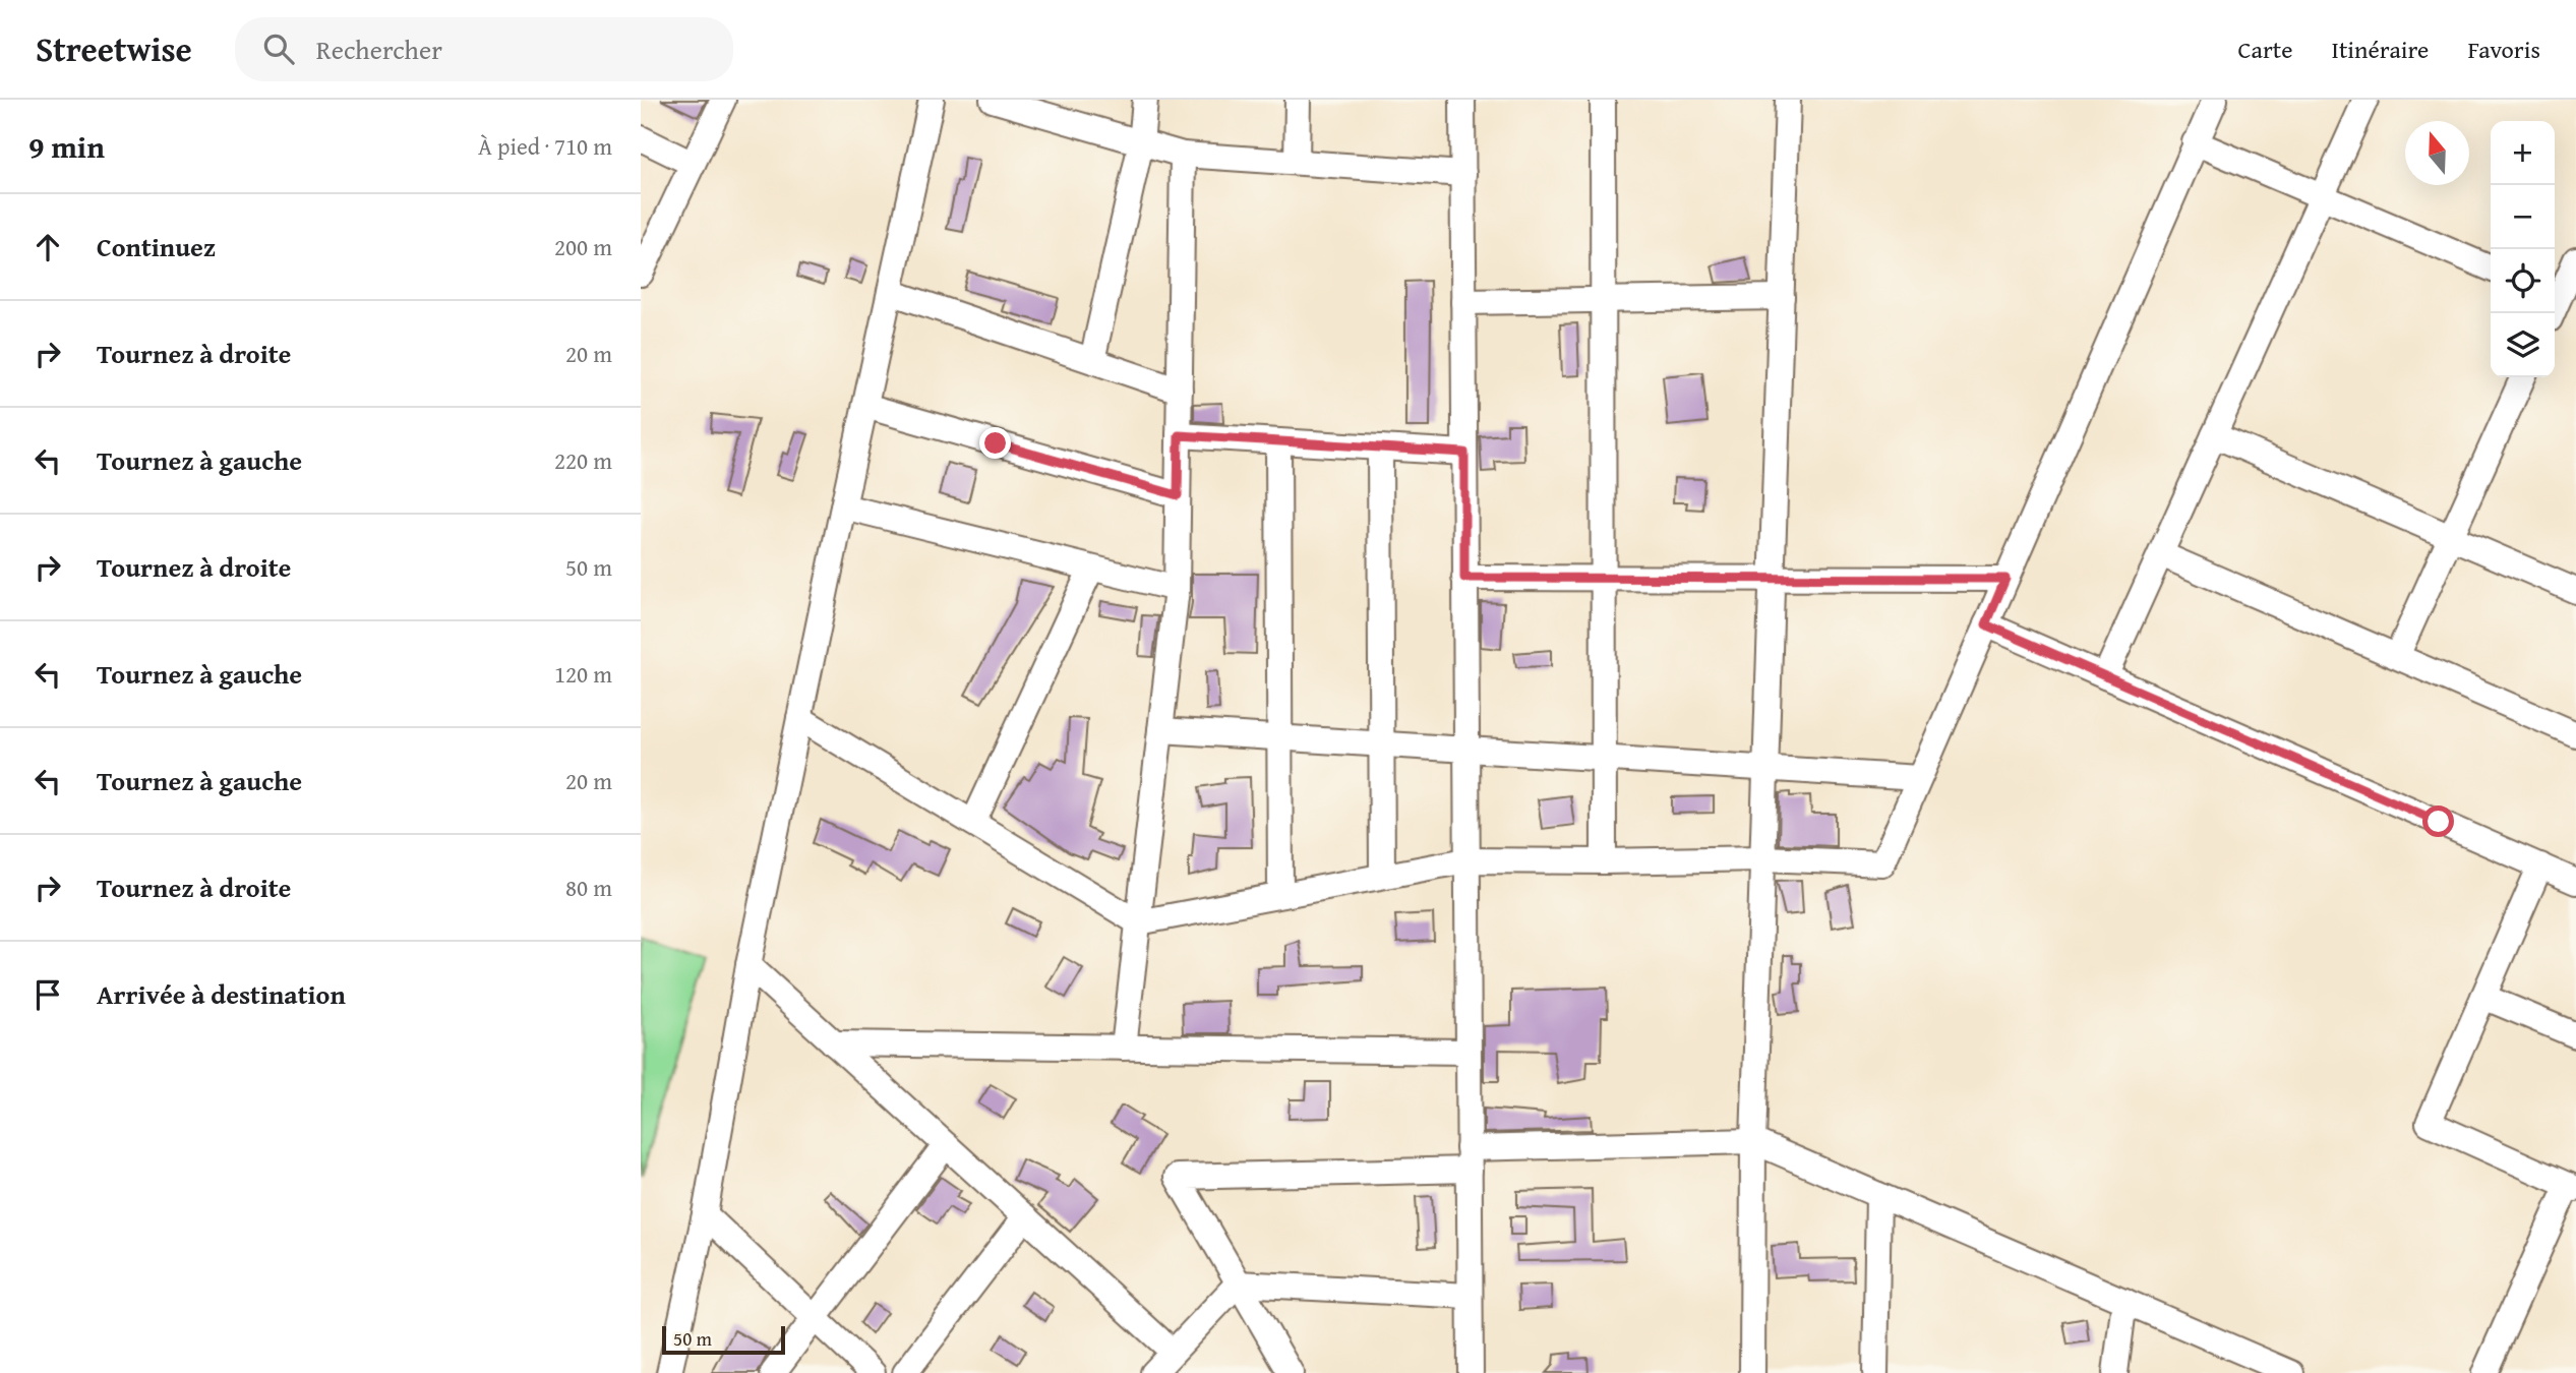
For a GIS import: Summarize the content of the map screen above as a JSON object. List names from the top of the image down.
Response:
{
  "scale_bar": "50 m",
  "north": "top",
  "page": {
    "header": "Streetwise",
    "search": "Rechercher",
    "nav": ["Carte", "Itinéraire", "Favoris"],
    "heading": ["9 min", "À pied · 710 m"],
    "map_buttons": ["+", "−"],
    "list": [
      ["Continuez", "200 m"],
      ["Tournez à droite", "20 m"],
      ["Tournez à gauche", "220 m"],
      ["Tournez à droite", "50 m"],
      ["Tournez à gauche", "120 m"],
      ["Tournez à gauche", "20 m"],
      ["Tournez à droite", "80 m"],
      "Arrivée à destination"
    ],
    "scale": "50 m"
  }
}
